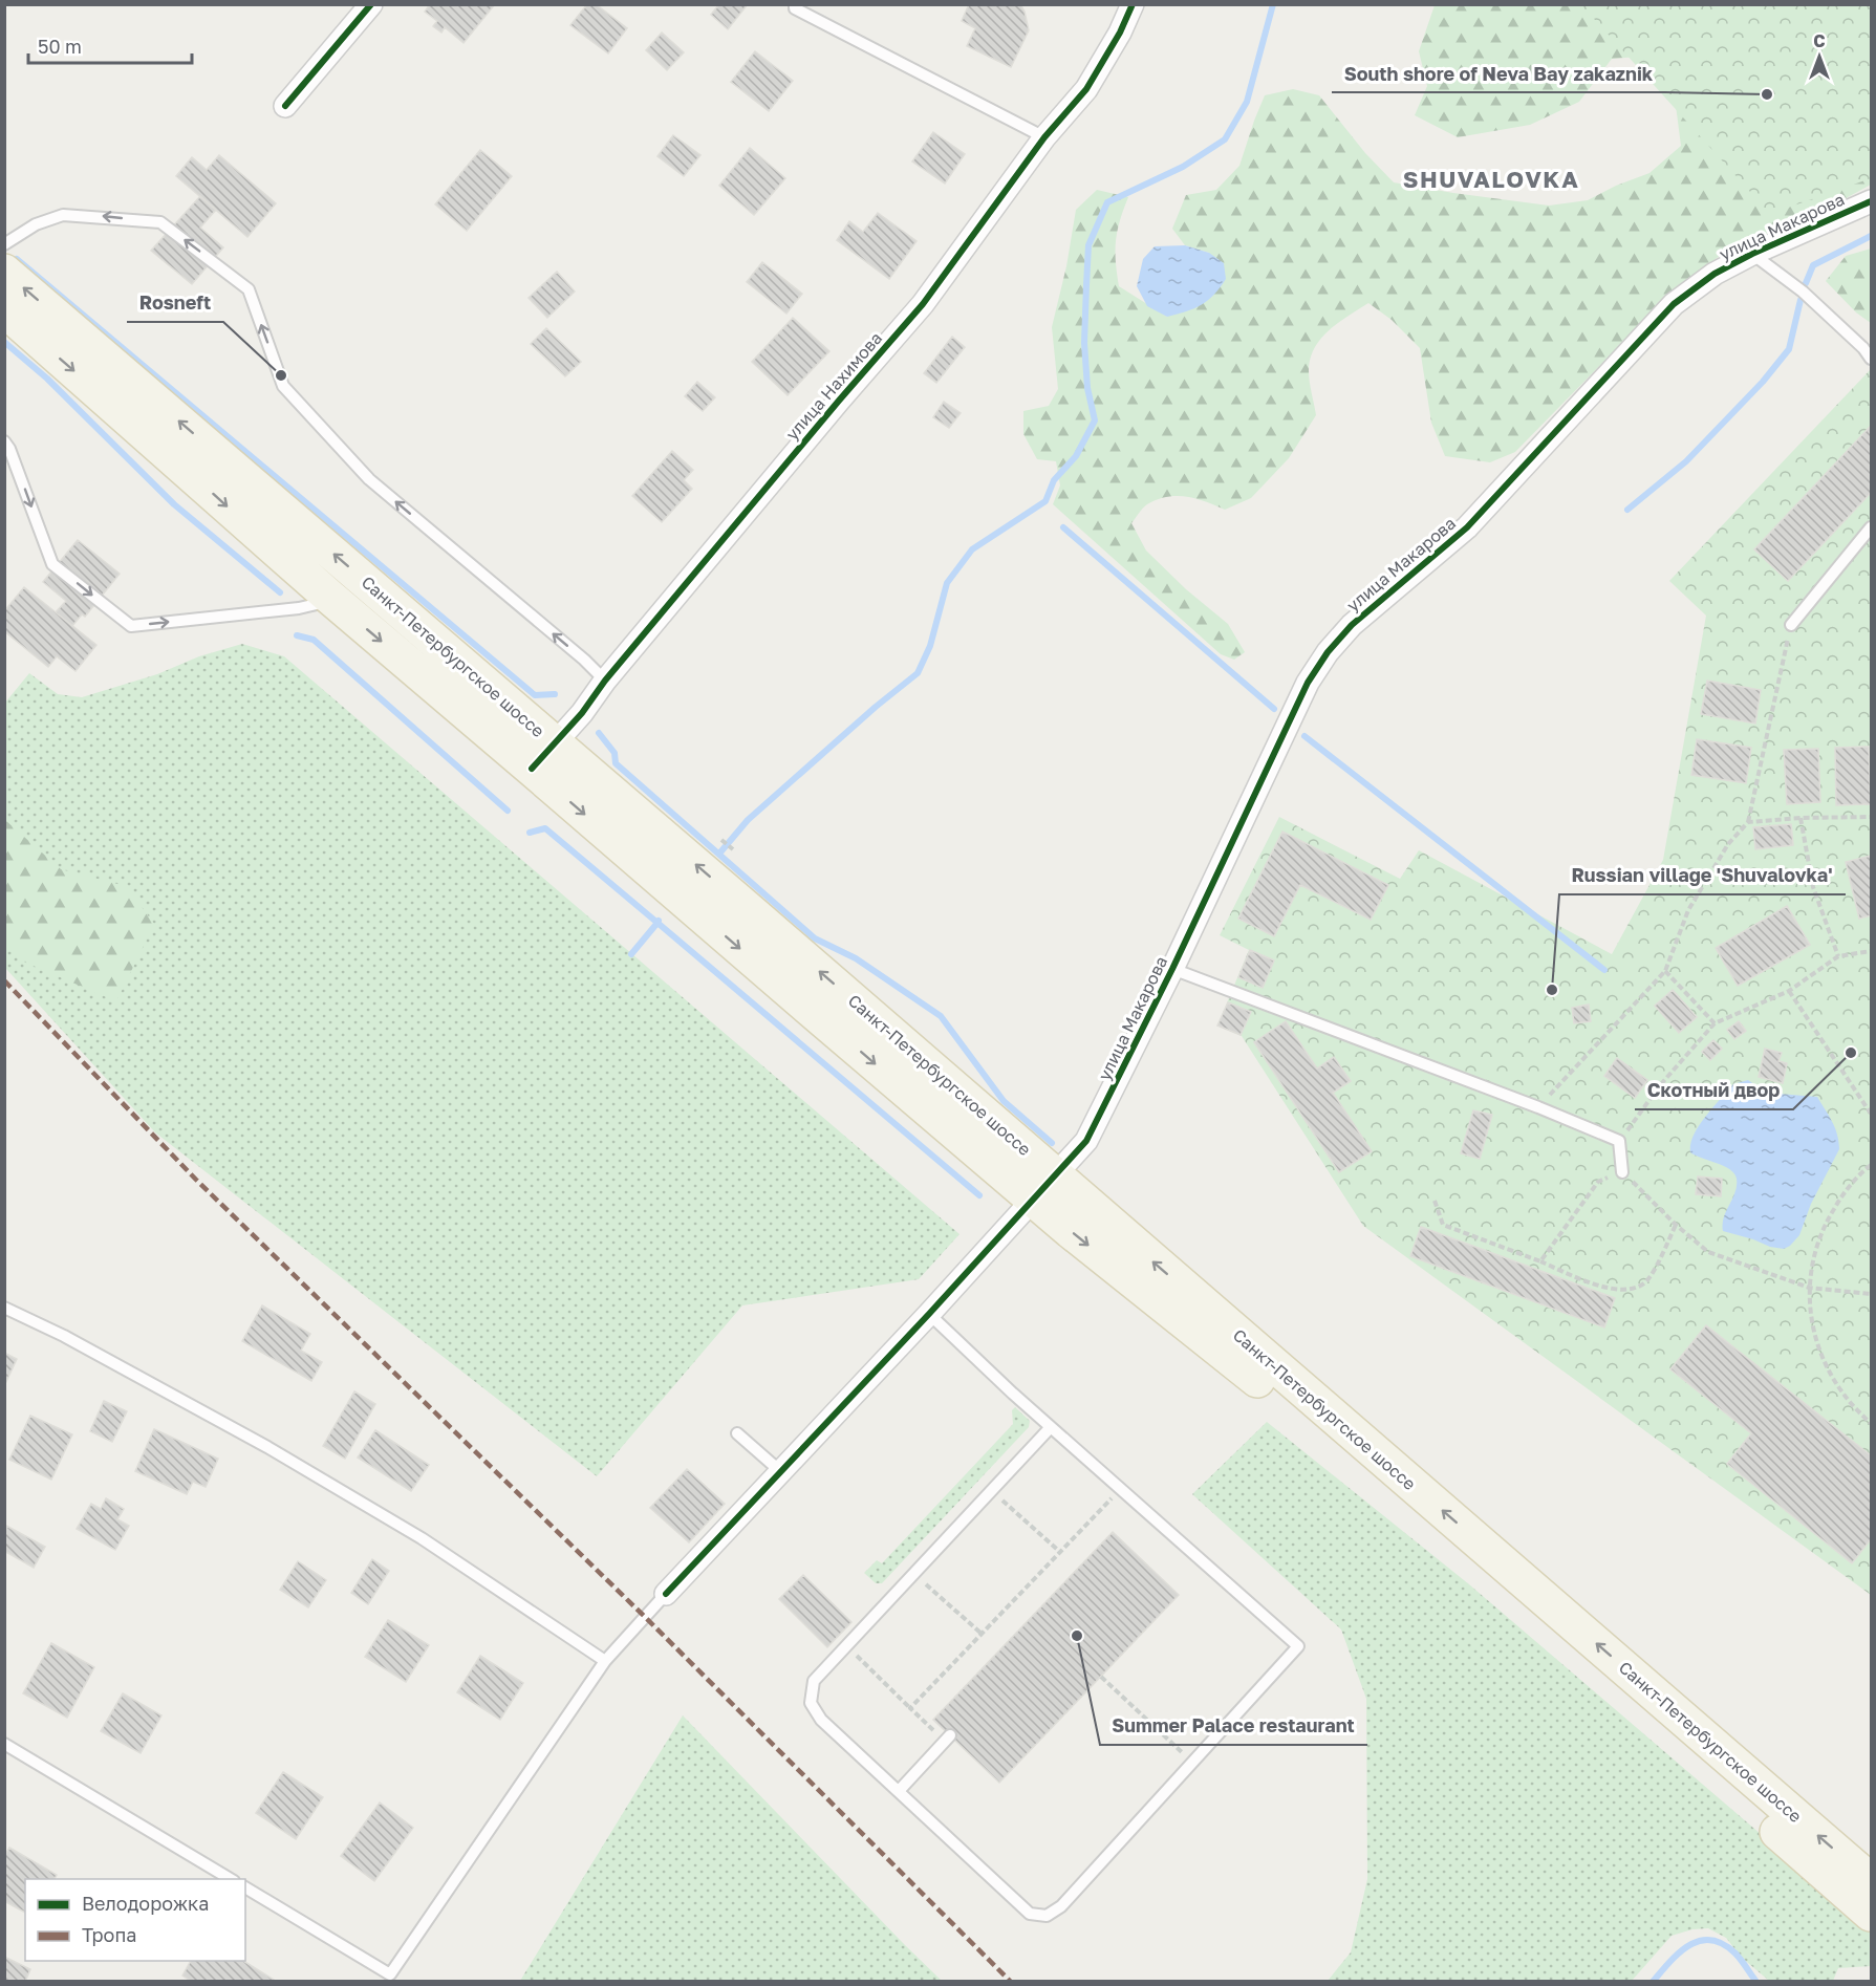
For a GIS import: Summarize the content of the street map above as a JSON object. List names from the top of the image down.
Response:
{
  "streets": {
    "main road": ["Санкт-Петербургское шоссе"],
    "street": ["улица Макарова", "улица Нахимова"]
  },
  "crossings": [
    ["улица Макарова", "Санкт-Петербургское шоссе"],
    ["улица Нахимова", "Санкт-Петербургское шоссе"]
  ],
  "districts": ["SHUVALOVKA"],
  "places": [
    "South shore of Neva Bay zakaznik",
    "Rosneft",
    "Russian village 'Shuvalovka'",
    "Скотный двор",
    "Summer Palace restaurant"
  ],
  "legend": ["Велодорожка", "Тропа"],
  "scale_bar": "50 m",
  "north": "top"
}
